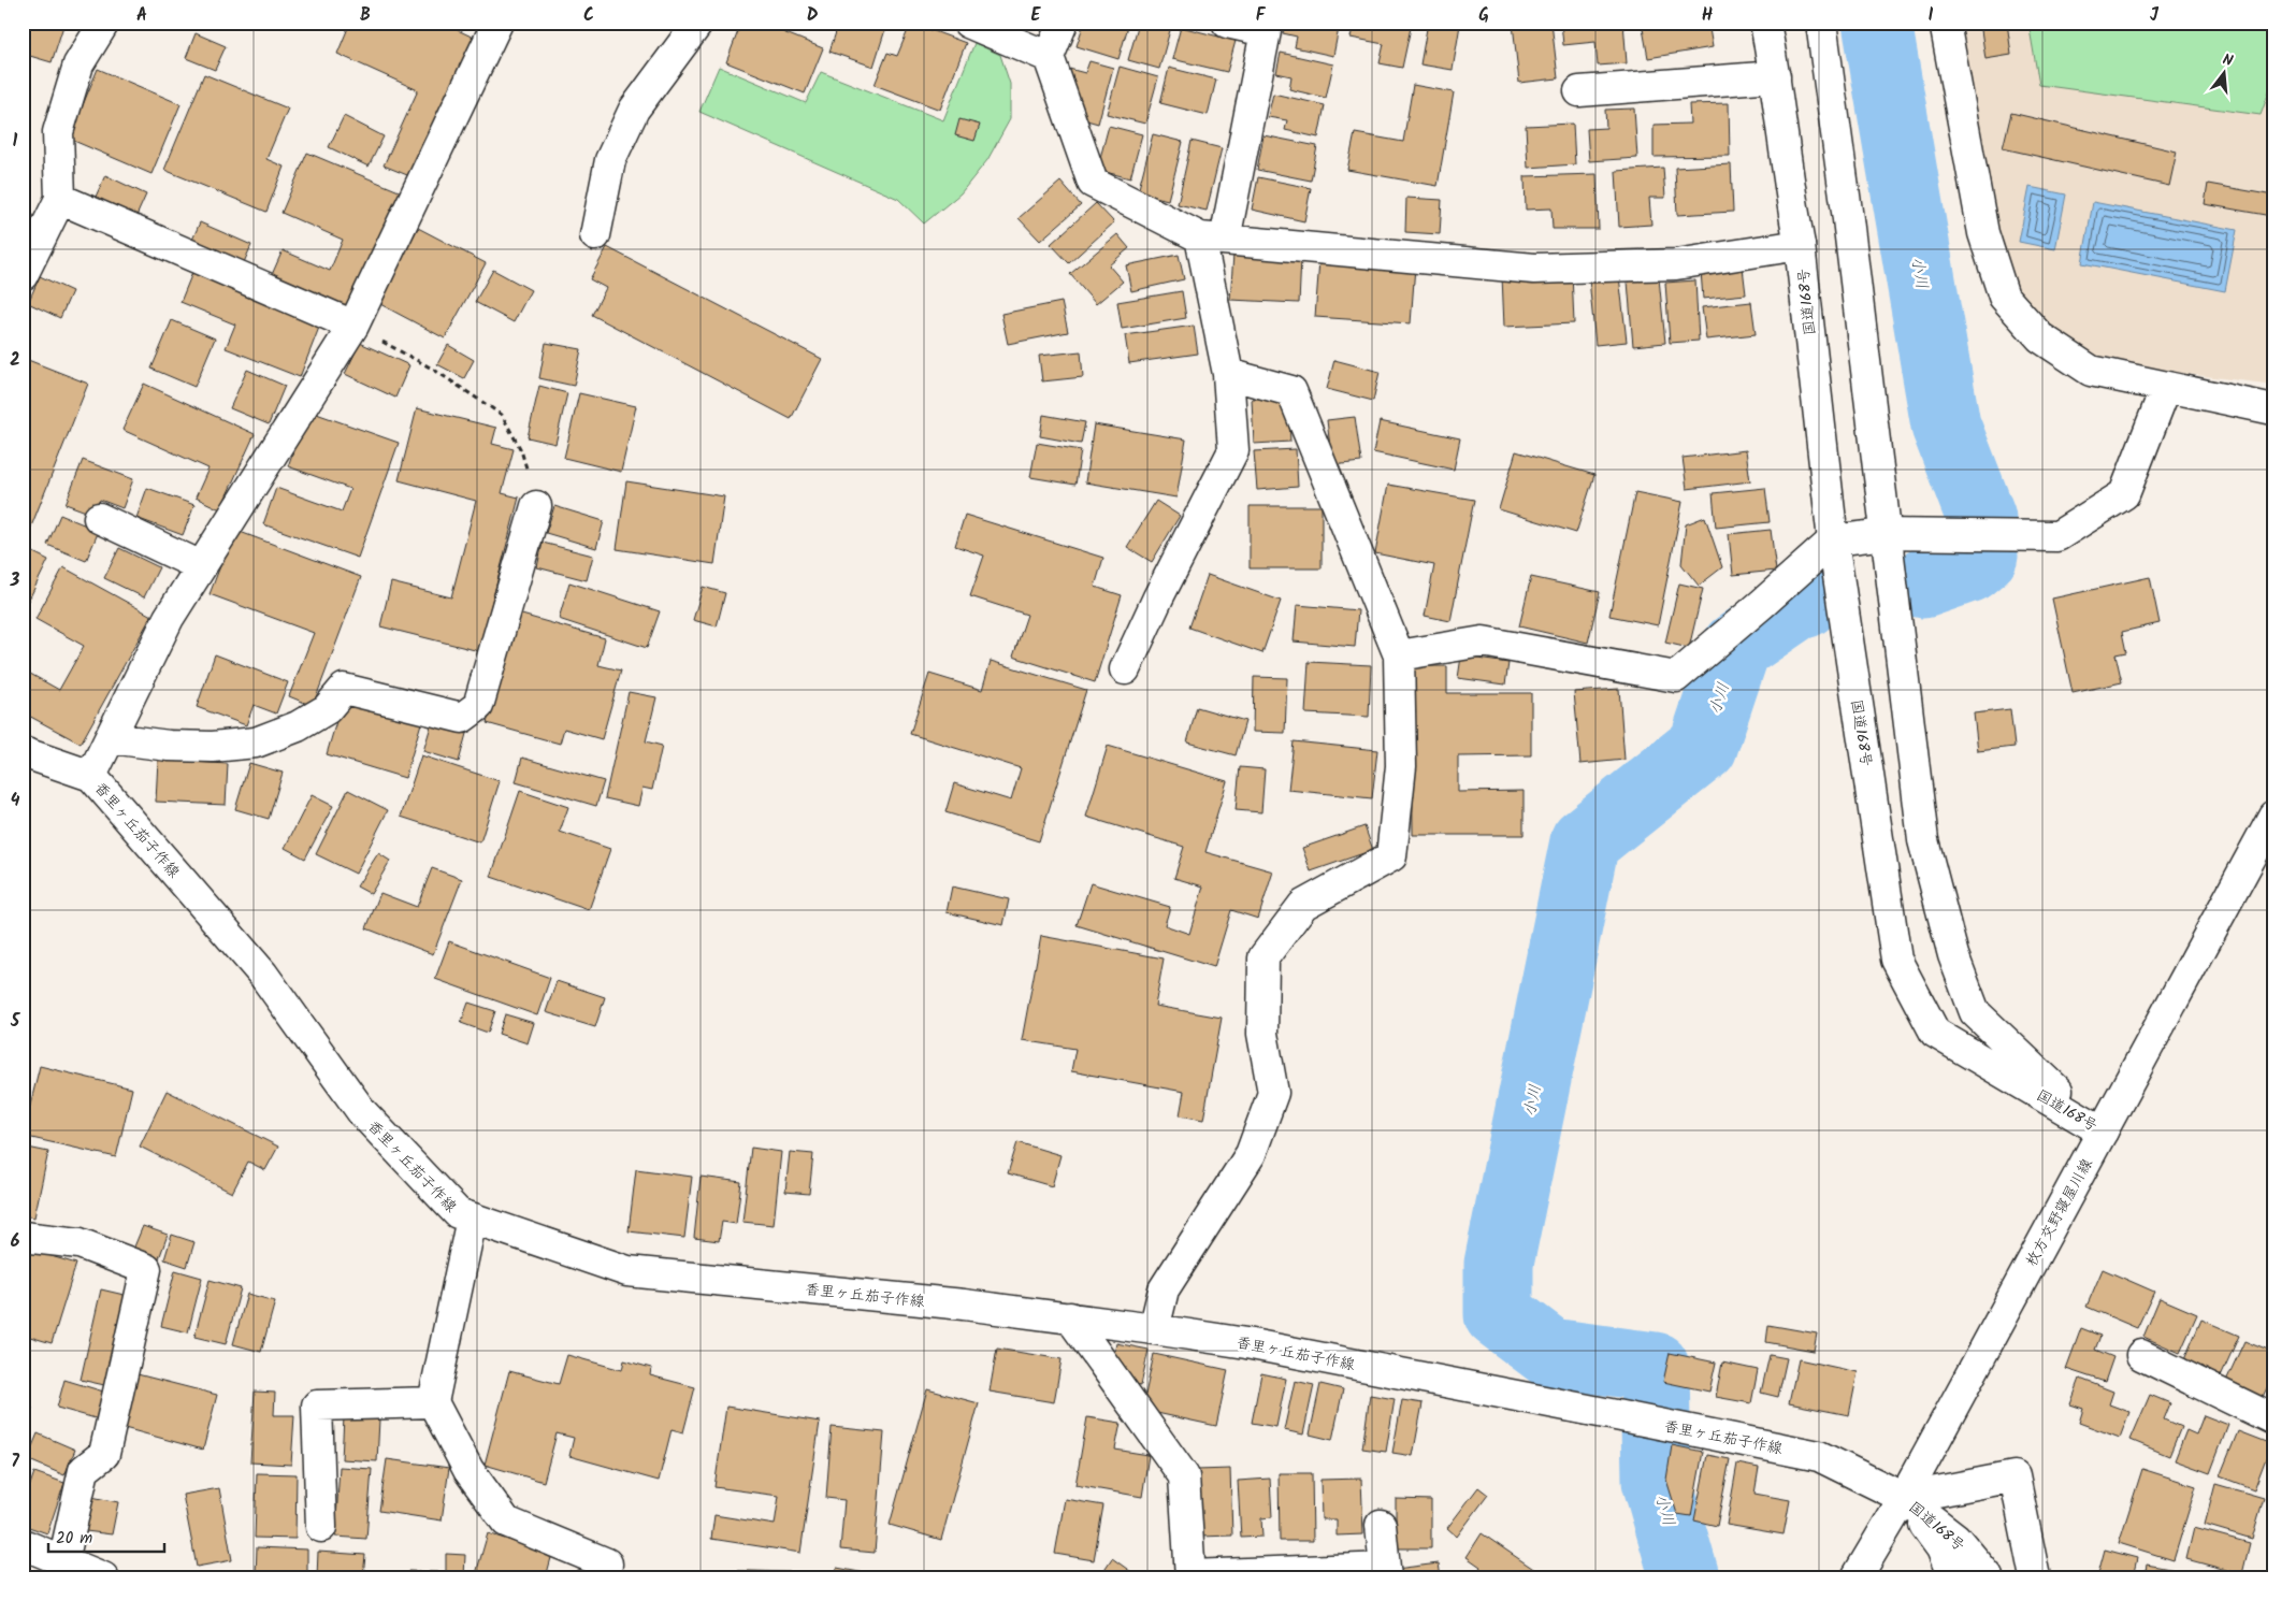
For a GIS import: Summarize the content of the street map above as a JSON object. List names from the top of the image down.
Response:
{
  "streets": {
    "main road": ["国道168号", "香里ヶ丘茄子作線", "枚方交野寝屋川線"]
  },
  "crossings": [
    ["国道168号", "香里ヶ丘茄子作線"],
    ["国道168号", "枚方交野寝屋川線"],
    ["香里ヶ丘茄子作線", "枚方交野寝屋川線"]
  ],
  "water": ["小川"],
  "scale_bar": "20 m",
  "north": "top",
  "grid": {
    "columns": [
      "A",
      "B",
      "C",
      "D",
      "E",
      "F",
      "G",
      "H",
      "I",
      "J"
    ],
    "rows": [
      "1",
      "2",
      "3",
      "4",
      "5",
      "6",
      "7"
    ]
  }
}
